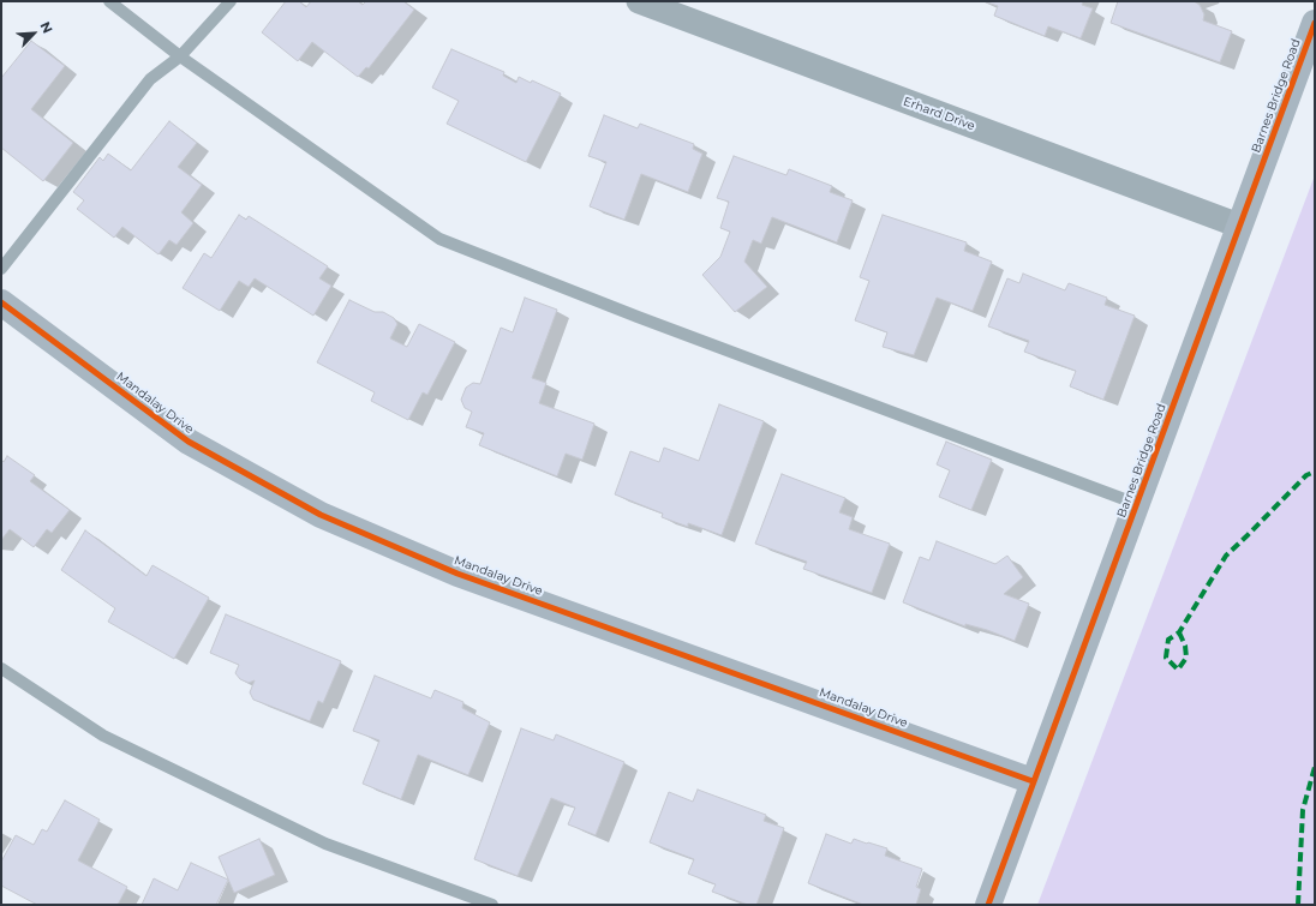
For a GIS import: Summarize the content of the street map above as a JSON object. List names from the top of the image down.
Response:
{
  "streets": {
    "street": ["Barnes Bridge Road", "Erhard Drive", "Mandalay Drive"]
  },
  "crossings": [
    ["Barnes Bridge Road", "Erhard Drive"],
    ["Barnes Bridge Road", "Mandalay Drive"]
  ],
  "north": "top right"
}
